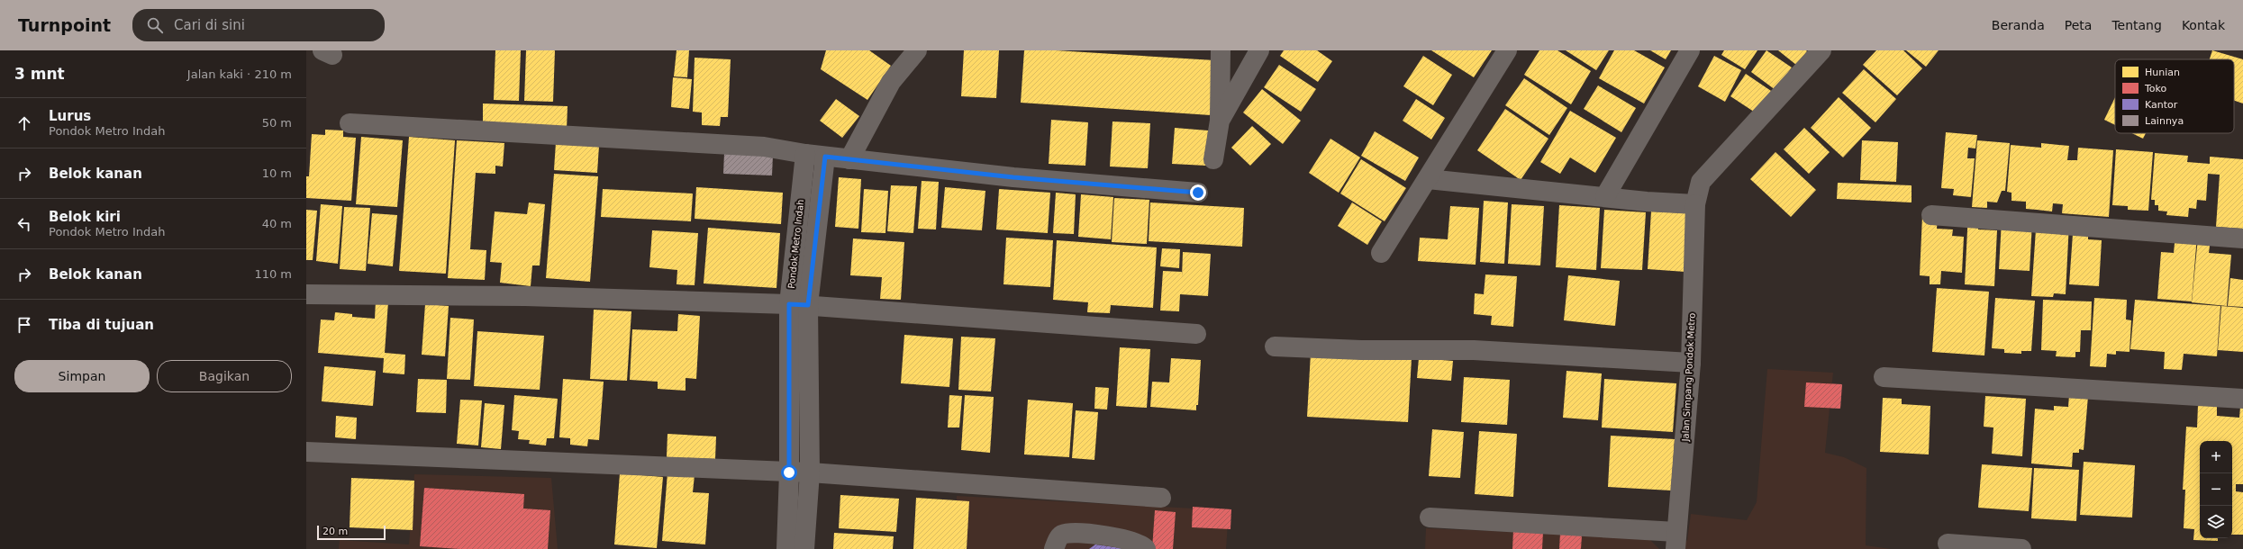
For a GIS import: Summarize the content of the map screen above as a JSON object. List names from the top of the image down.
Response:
{
  "streets": {
    "street": ["Pondok Metro Indah", "Jalan Simpang Pondok Metro"]
  },
  "legend": [
    "Hunian",
    "Toko",
    "Kantor",
    "Lainnya"
  ],
  "scale_bar": "20 m",
  "page": {
    "header": "Turnpoint",
    "search": "Cari di sini",
    "nav": [
      "Beranda",
      "Peta",
      "Tentang",
      "Kontak"
    ],
    "heading": ["3 mnt", "Jalan kaki · 210 m"],
    "list": [
      ["Lurus", "Pondok Metro Indah", "50 m"],
      ["Belok kanan", "10 m"],
      ["Belok kiri", "Pondok Metro Indah", "40 m"],
      ["Belok kanan", "110 m"],
      "Tiba di tujuan"
    ],
    "buttons": ["Simpan", "Bagikan"],
    "map_buttons": ["+", "−"],
    "scale": "20 m"
  }
}
